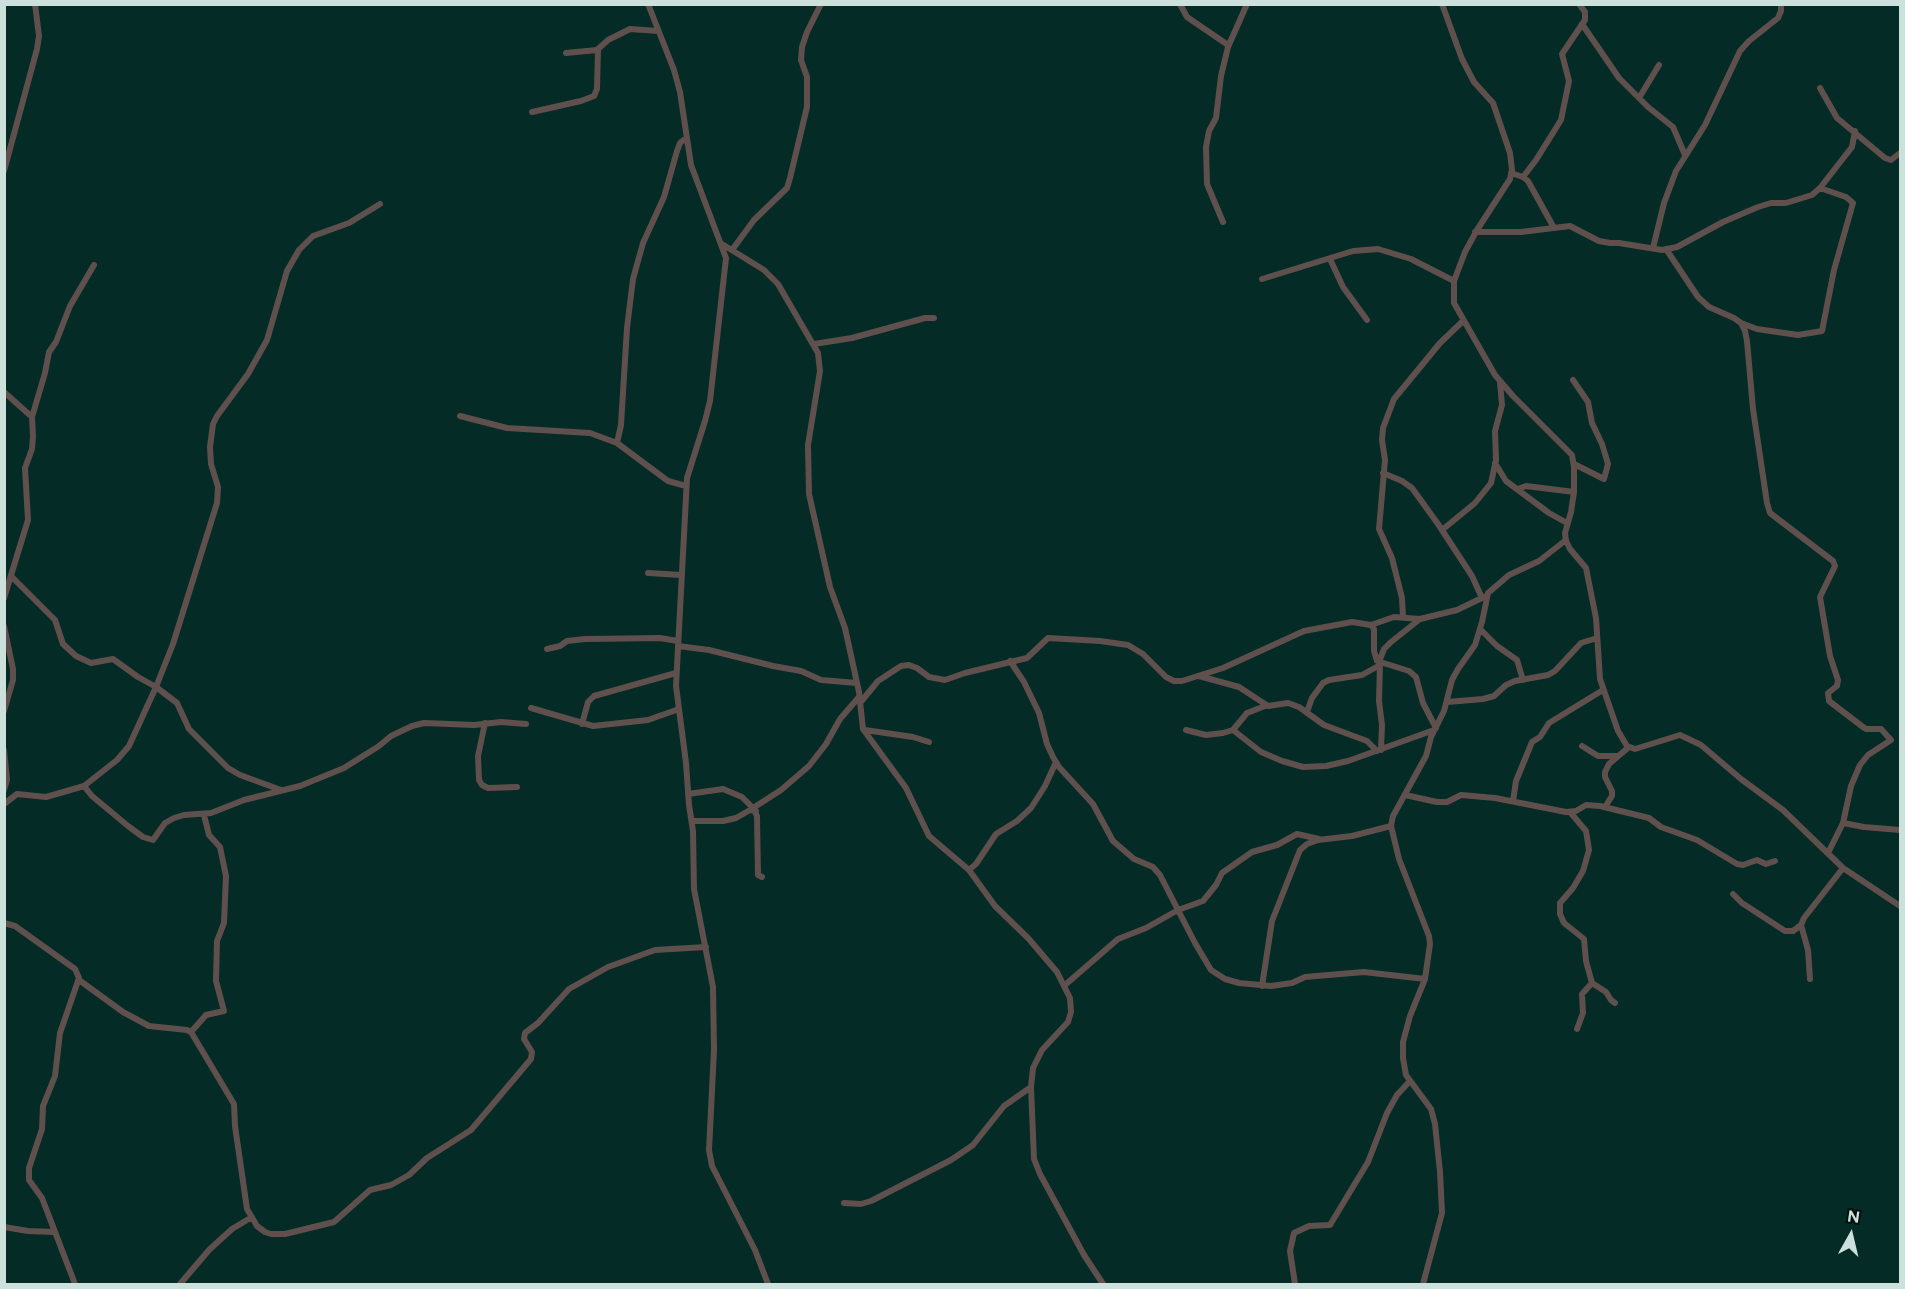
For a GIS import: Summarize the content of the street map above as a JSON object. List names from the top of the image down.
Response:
{
  "north": "top"
}
